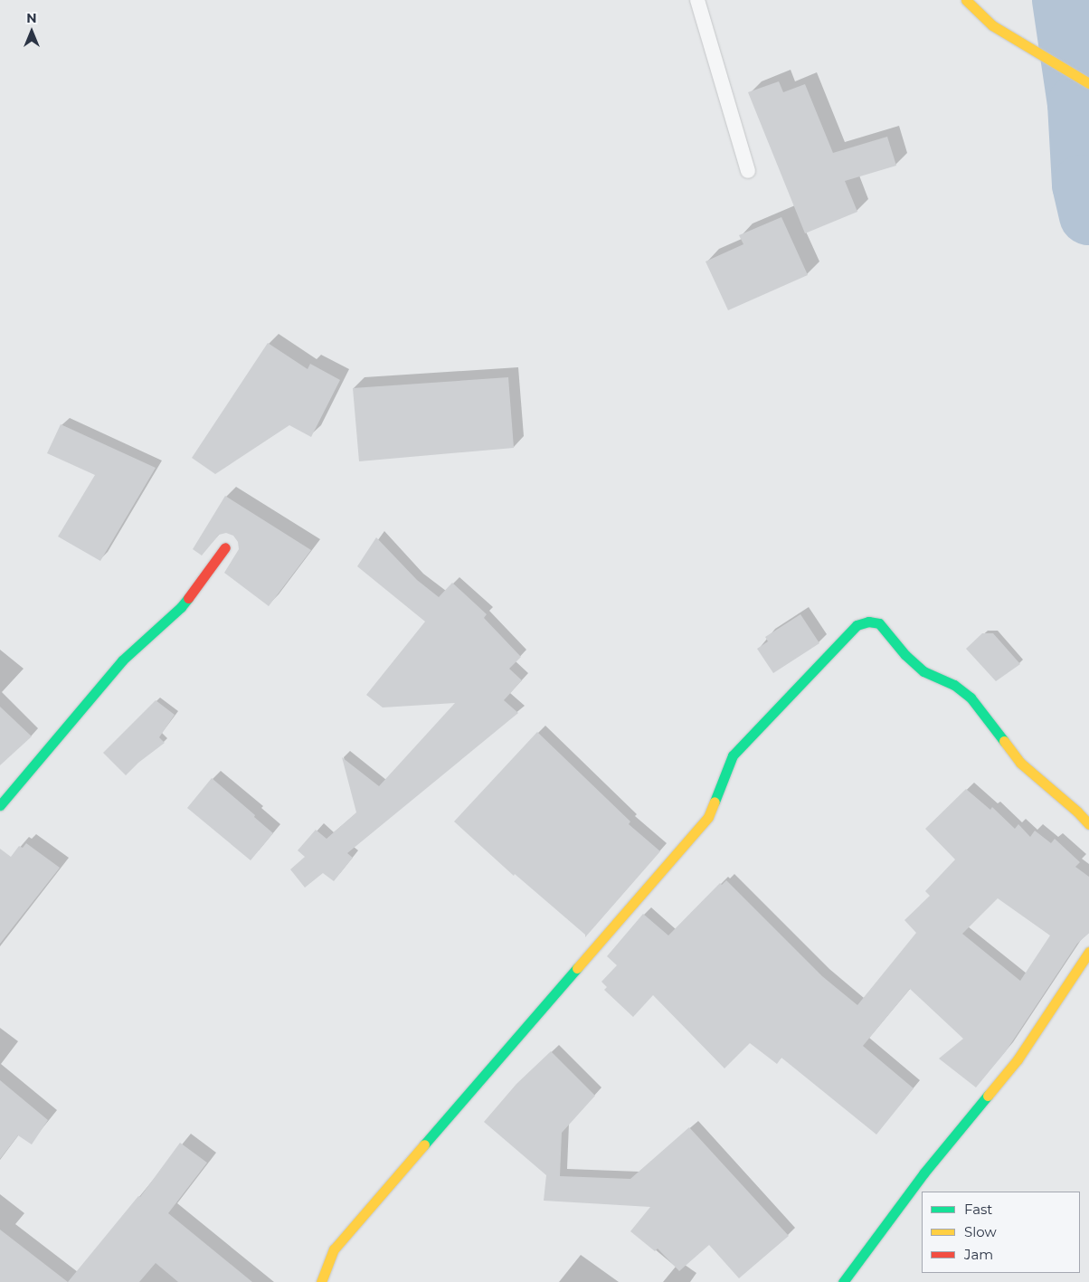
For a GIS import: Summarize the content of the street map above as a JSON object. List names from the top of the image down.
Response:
{
  "legend": ["Fast", "Slow", "Jam"],
  "north": "top"
}
